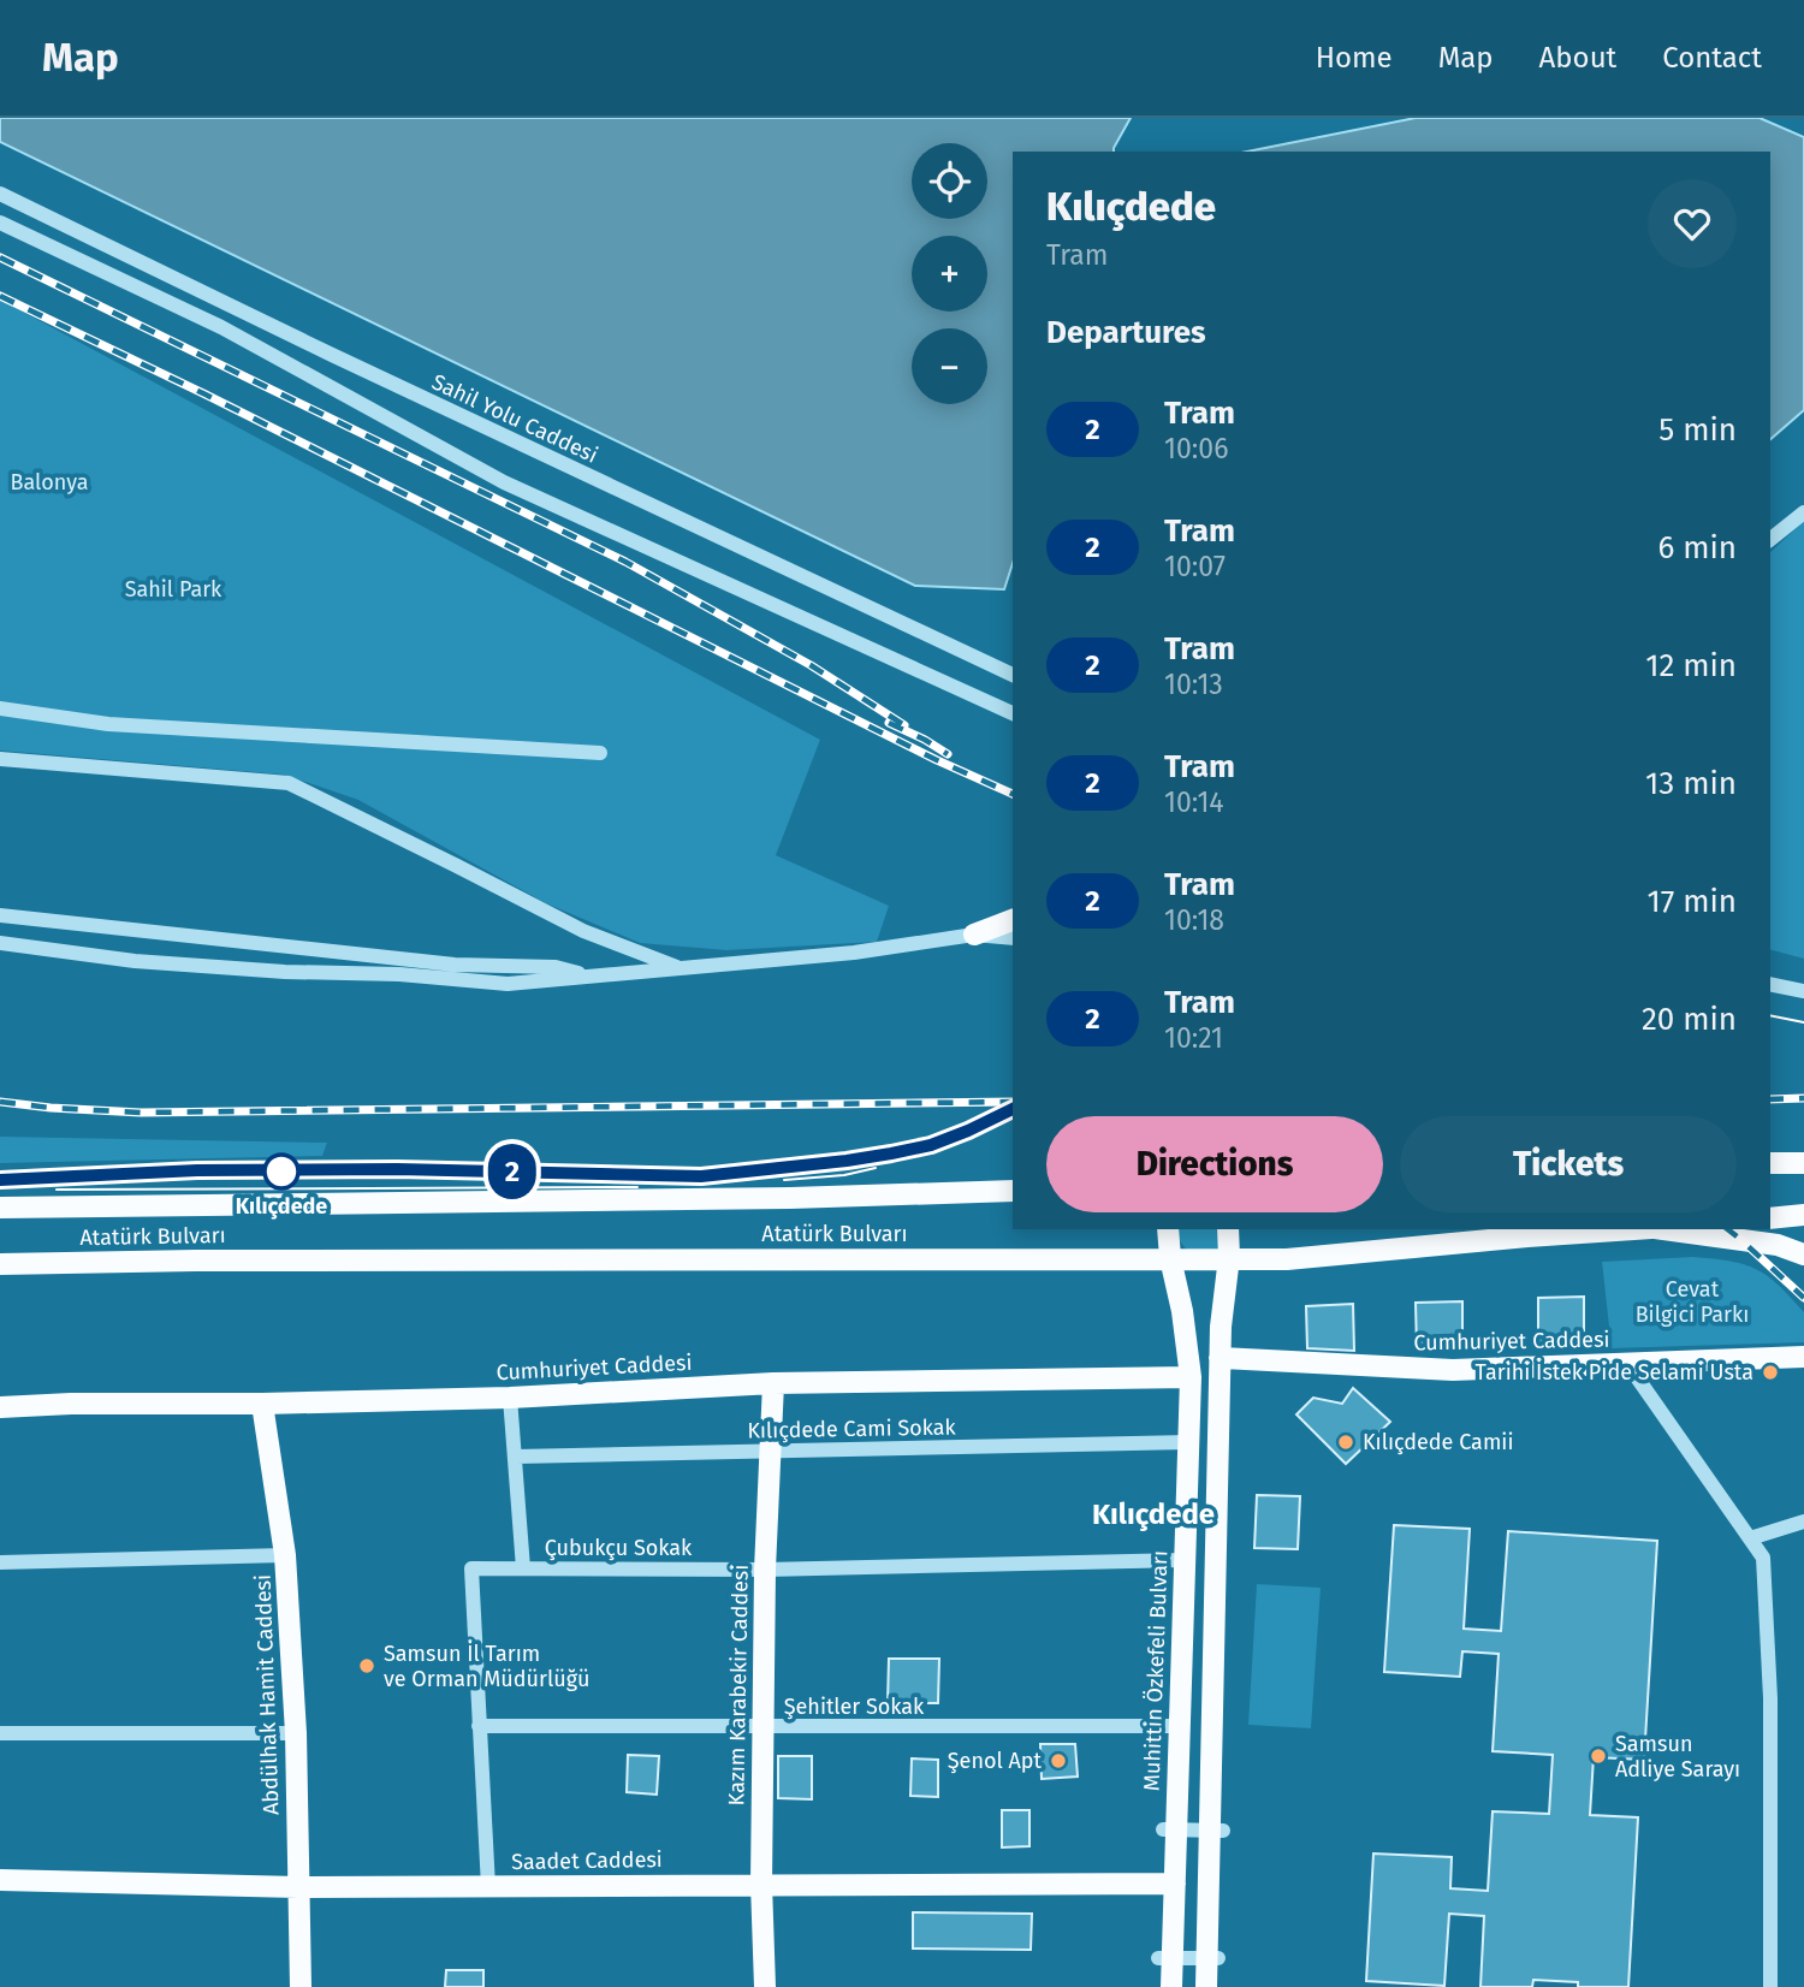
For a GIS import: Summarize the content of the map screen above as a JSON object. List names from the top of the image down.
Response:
{
  "streets": {
    "main road": [
      "Atatürk Bulvarı",
      "Cumhuriyet Caddesi",
      "Muhittin Özkefeli Bulvarı",
      "Kazım Karabekir Caddesi",
      "Abdülhak Hamit Caddesi",
      "Saadet Caddesi"
    ],
    "street": [
      "Sahil Yolu Caddesi",
      "Kılıçdede Cami Sokak",
      "Çubukçu Sokak",
      "Şehitler Sokak"
    ]
  },
  "crossings": [
    ["Atatürk Bulvarı", "Muhittin Özkefeli Bulvarı"],
    ["Cumhuriyet Caddesi", "Muhittin Özkefeli Bulvarı"],
    ["Cumhuriyet Caddesi", "Kazım Karabekir Caddesi"],
    ["Cumhuriyet Caddesi", "Abdülhak Hamit Caddesi"],
    ["Kılıçdede Cami Sokak", "Muhittin Özkefeli Bulvarı"],
    ["Kılıçdede Cami Sokak", "Kazım Karabekir Caddesi"],
    ["Çubukçu Sokak", "Muhittin Özkefeli Bulvarı"],
    ["Çubukçu Sokak", "Kazım Karabekir Caddesi"],
    ["Çubukçu Sokak", "Şehitler Sokak"],
    ["Çubukçu Sokak", "Saadet Caddesi"],
    ["Muhittin Özkefeli Bulvarı", "Şehitler Sokak"],
    ["Muhittin Özkefeli Bulvarı", "Saadet Caddesi"],
    ["Kazım Karabekir Caddesi", "Şehitler Sokak"],
    ["Kazım Karabekir Caddesi", "Saadet Caddesi"],
    ["Abdülhak Hamit Caddesi", "Saadet Caddesi"]
  ],
  "districts": ["Kılıçdede"],
  "parks": ["Balonya", "Sahil Park", "Cevat Bilgici Parkı"],
  "places": [
    "Kılıçdede",
    "Tarihi İstek Pide Selami Usta",
    "Kılıçdede Camii",
    "Samsun İl Tarım ve Orman Müdürlüğü",
    "Samsun Adliye Sarayı",
    "Şenol Apt"
  ],
  "lines": ["tram line 2"],
  "page": {
    "header": "Map",
    "nav": [
      "Home",
      "Map",
      "About",
      "Contact"
    ],
    "on_map": "2",
    "map_buttons": ["+", "−"],
    "heading": [
      ["Kılıçdede", "Tram"],
      "Departures"
    ],
    "list": [
      {
        "mark": "2",
        "name": "Tram",
        "note": "10:06",
        "value": "5 min"
      },
      {
        "mark": "2",
        "name": "Tram",
        "note": "10:07",
        "value": "6 min"
      },
      {
        "mark": "2",
        "name": "Tram",
        "note": "10:13",
        "value": "12 min"
      },
      {
        "mark": "2",
        "name": "Tram",
        "note": "10:14",
        "value": "13 min"
      },
      {
        "mark": "2",
        "name": "Tram",
        "note": "10:18",
        "value": "17 min"
      },
      {
        "mark": "2",
        "name": "Tram",
        "note": "10:21",
        "value": "20 min"
      }
    ],
    "buttons": ["Directions", "Tickets"]
  }
}
